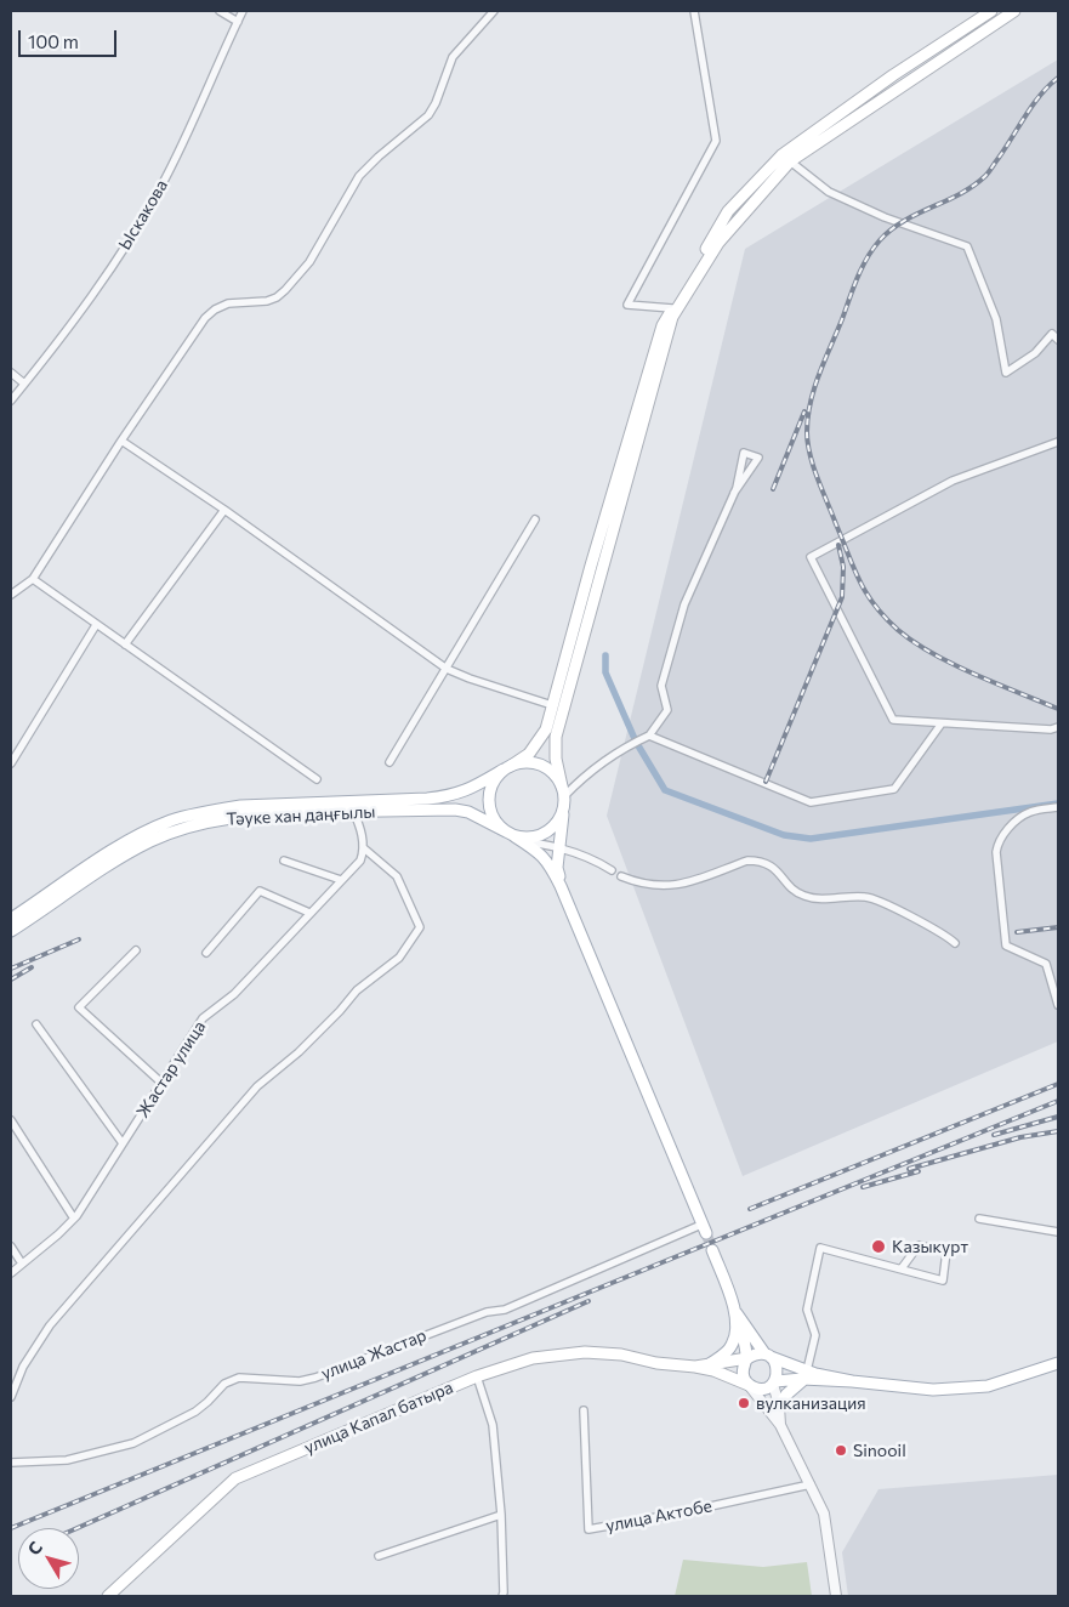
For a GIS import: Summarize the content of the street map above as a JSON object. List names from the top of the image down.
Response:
{
  "streets": {
    "main road": ["Тәуке хан даңғылы", "улица Капал батыра"],
    "street": [
      "Ыскакова",
      "Жастар улица",
      "улица Жастар",
      "улица Актобе"
    ]
  },
  "places": ["Казыкурт", "вулканизация", "Sinooil"],
  "scale_bar": "100 m",
  "north": "top left"
}
